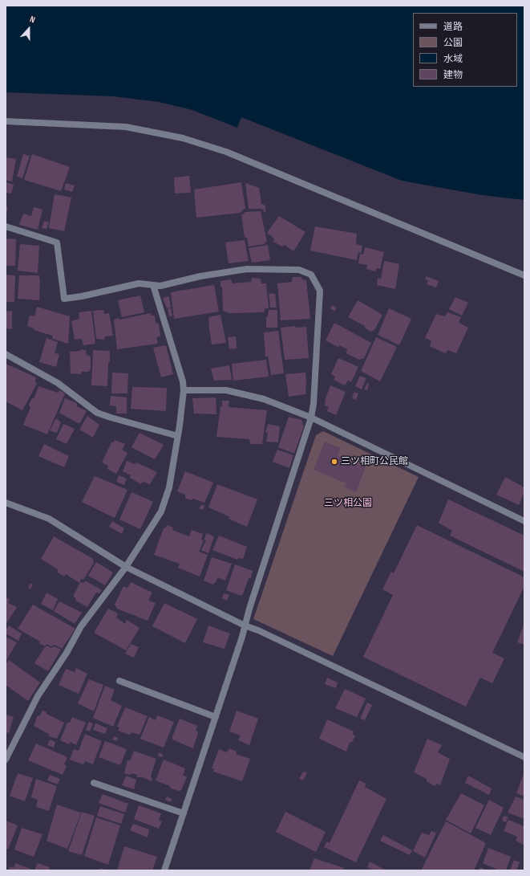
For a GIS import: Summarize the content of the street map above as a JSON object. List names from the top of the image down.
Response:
{
  "parks": ["三ツ相公園"],
  "places": ["三ツ相町公民館"],
  "legend": [
    "道路",
    "公園",
    "水域",
    "建物"
  ],
  "north": "top"
}
